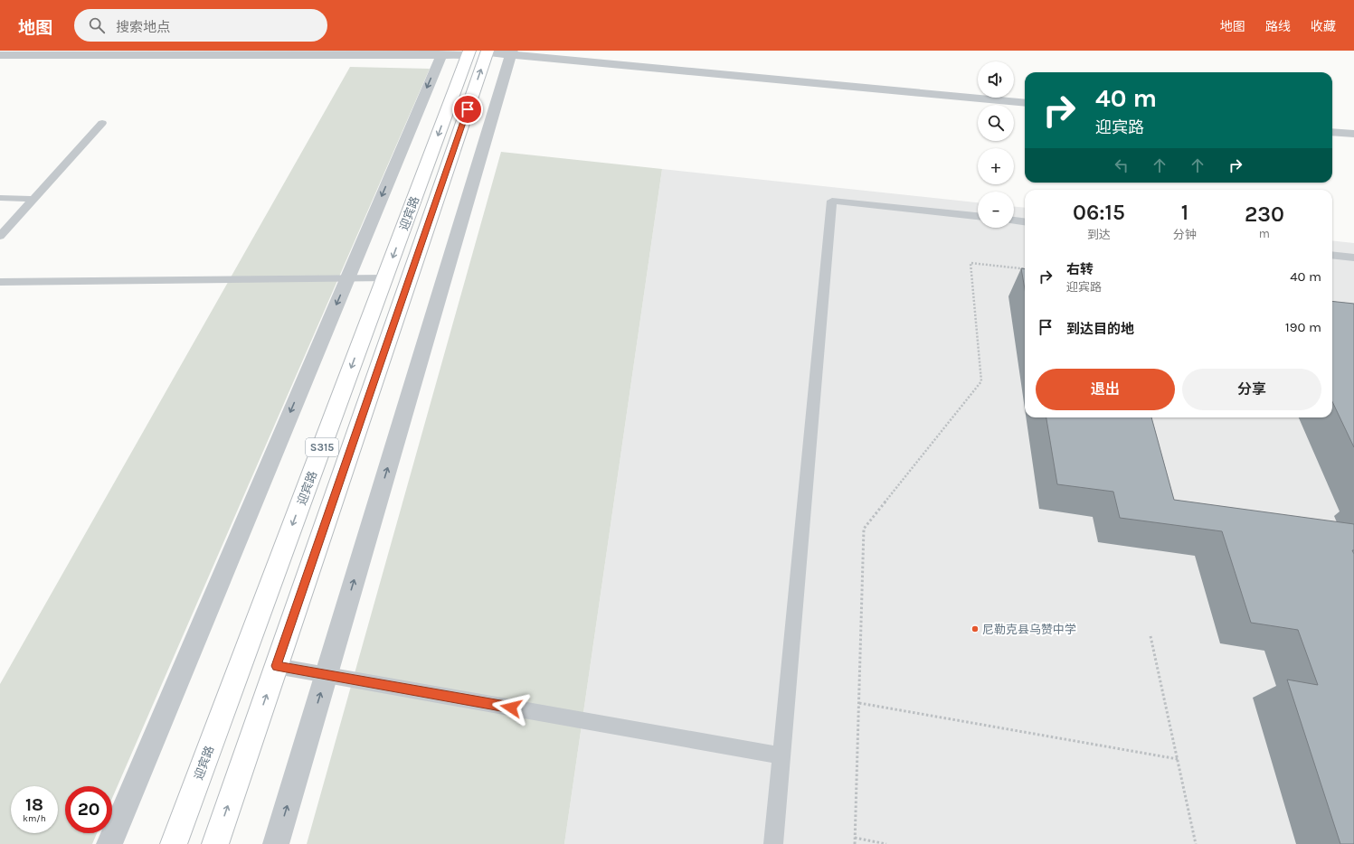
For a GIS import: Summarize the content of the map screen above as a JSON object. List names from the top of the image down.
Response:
{
  "streets": {
    "main road": ["迎宾路", "S315"]
  },
  "places": ["尼勒克县乌赞中学"],
  "page": {
    "header": "地图",
    "search": "搜索地点",
    "nav": ["地图", "路线", "收藏"],
    "map_buttons": ["+", "−"],
    "turn": ["40 m", "迎宾路"],
    "eta": [
      "06:15",
      "到达",
      "1",
      "分钟",
      "230",
      "m"
    ],
    "list": [
      {
        "name": "右转",
        "note": "迎宾路",
        "value": "40 m"
      },
      {
        "name": "到达目的地",
        "value": "190 m"
      }
    ],
    "buttons": ["退出", "分享"],
    "speed": "18 km/h",
    "limit": "20"
  }
}
